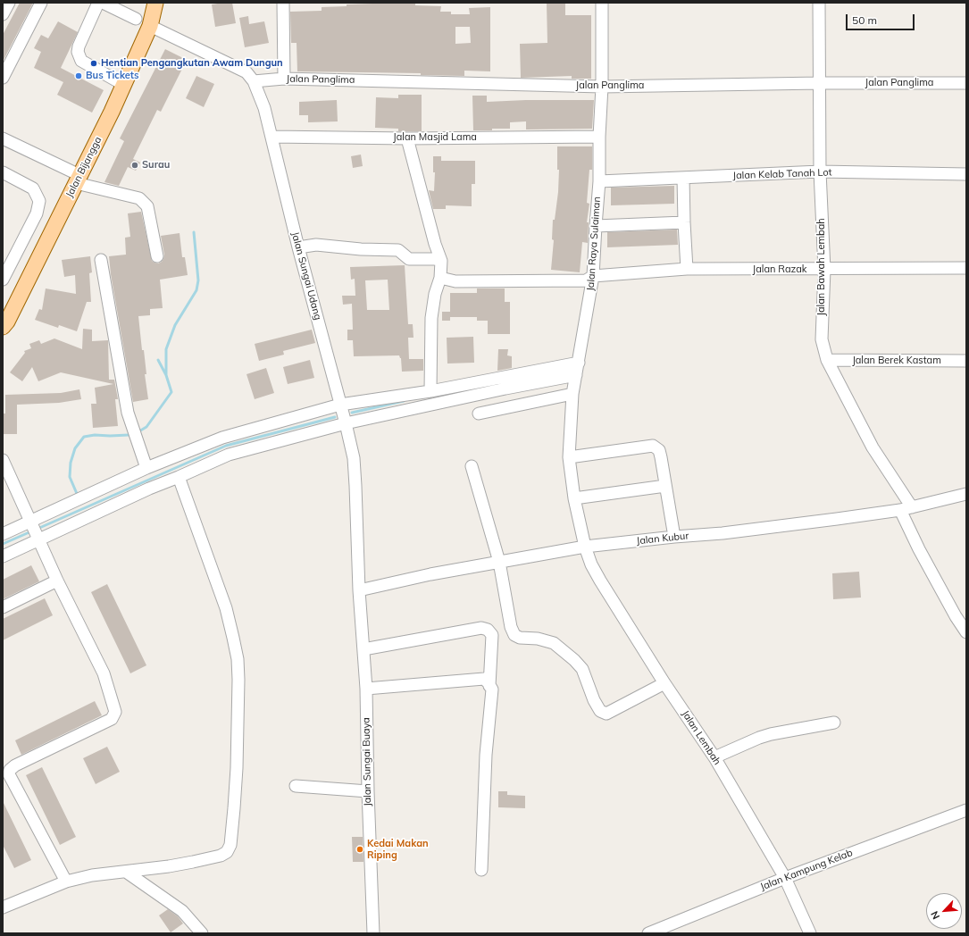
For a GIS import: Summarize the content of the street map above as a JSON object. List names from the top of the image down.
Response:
{
  "streets": {
    "main road": ["Jalan Bijangga"],
    "street": [
      "Jalan Panglima",
      "Jalan Masjid Lama",
      "Jalan Kelab Tanah Lot",
      "Jalan Raya Sulaiman",
      "Jalan Bawah Lembah",
      "Jalan Razak",
      "Jalan Sungai Udang",
      "Jalan Berek Kastam",
      "Jalan Kubur",
      "Jalan Lembah",
      "Jalan Sungai Buaya",
      "Jalan Kampung Kelab"
    ]
  },
  "crossings": [
    ["Jalan Panglima", "Jalan Raya Sulaiman"],
    ["Jalan Panglima", "Jalan Bawah Lembah"],
    ["Jalan Panglima", "Jalan Sungai Udang"],
    ["Jalan Masjid Lama", "Jalan Raya Sulaiman"],
    ["Jalan Masjid Lama", "Jalan Sungai Udang"],
    ["Jalan Bijangga", "Jalan Sungai Udang"],
    ["Jalan Kelab Tanah Lot", "Jalan Raya Sulaiman"],
    ["Jalan Kelab Tanah Lot", "Jalan Bawah Lembah"],
    ["Jalan Raya Sulaiman", "Jalan Razak"],
    ["Jalan Raya Sulaiman", "Jalan Kubur"],
    ["Jalan Raya Sulaiman", "Jalan Lembah"],
    ["Jalan Bawah Lembah", "Jalan Razak"],
    ["Jalan Bawah Lembah", "Jalan Berek Kastam"],
    ["Jalan Bawah Lembah", "Jalan Kubur"],
    ["Jalan Sungai Udang", "Jalan Kubur"],
    ["Jalan Sungai Udang", "Jalan Sungai Buaya"],
    ["Jalan Kubur", "Jalan Lembah"],
    ["Jalan Kubur", "Jalan Sungai Buaya"],
    ["Jalan Lembah", "Jalan Kampung Kelab"]
  ],
  "places": [
    "Hentian Pengangkutan Awam Dungun",
    "Bus Tickets",
    "Surau",
    "Kedai Makan Riping"
  ],
  "scale_bar": "50 m",
  "north": "bottom left"
}
